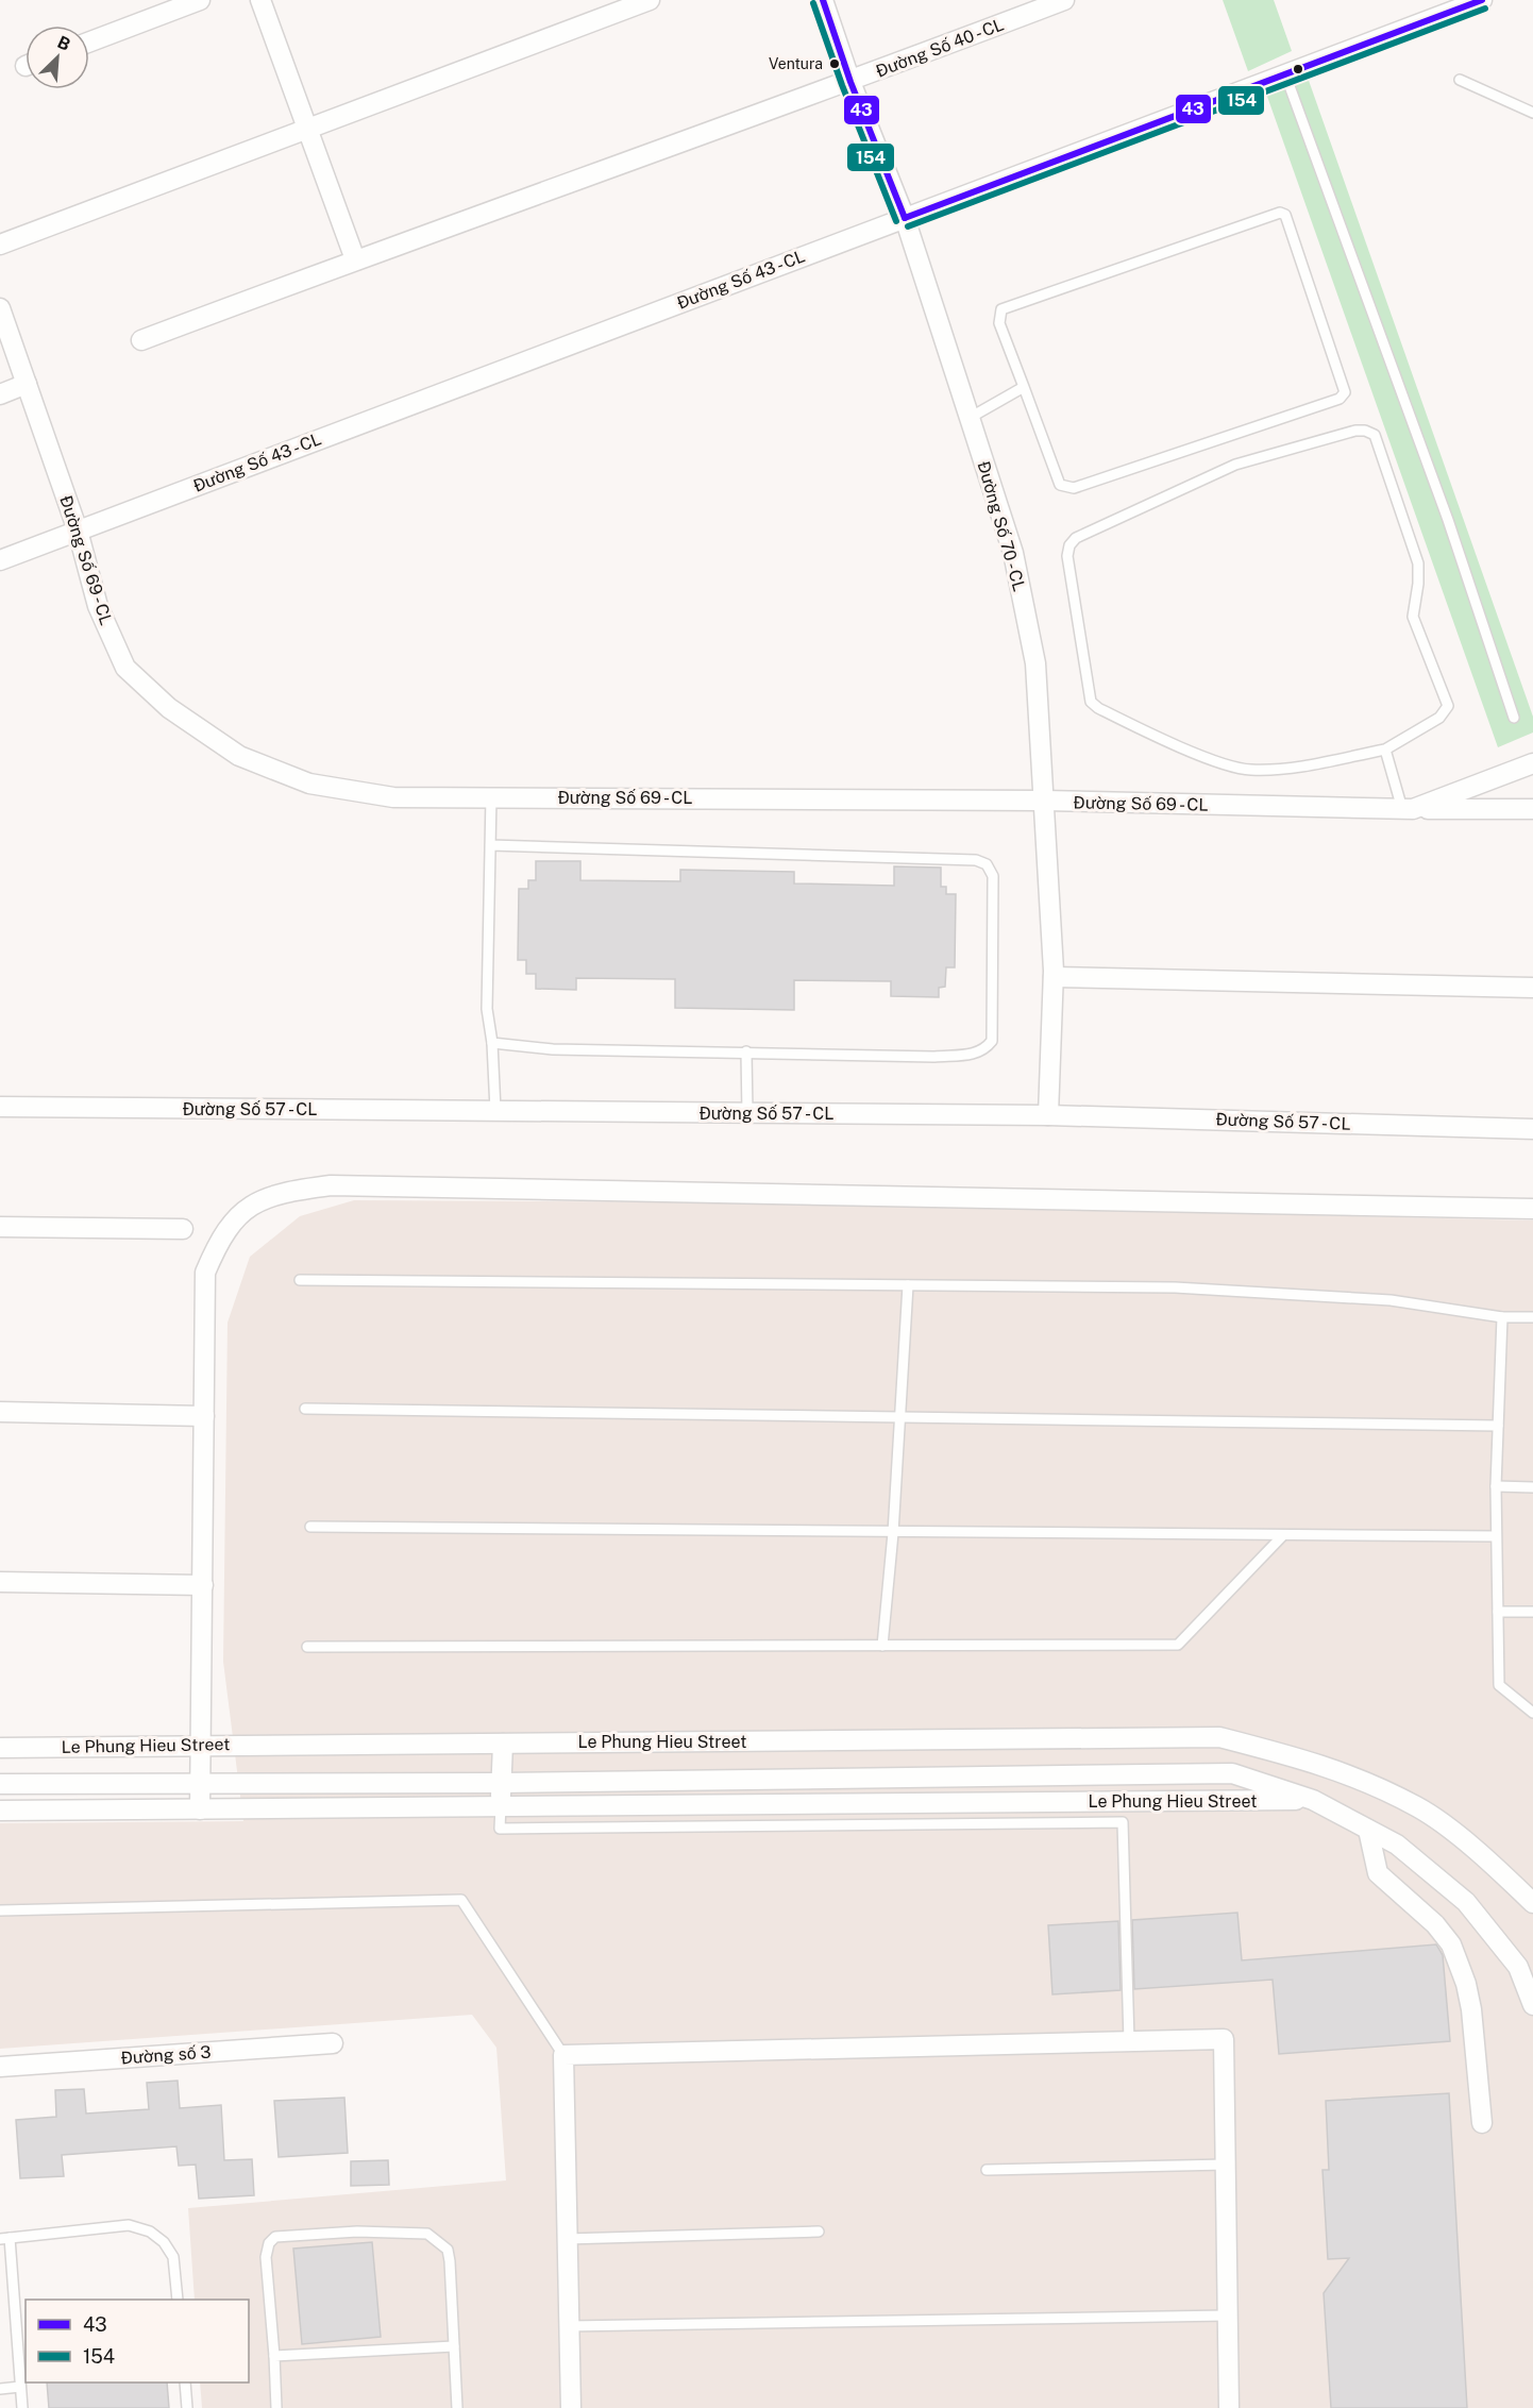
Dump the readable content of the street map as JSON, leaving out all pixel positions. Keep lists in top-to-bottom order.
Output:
{
  "streets": {
    "street": [
      "Đường Số 40 - CL",
      "Đường Số 43 - CL",
      "Đường Số 70 - CL",
      "Đường Số 69 - CL",
      "Đường Số 57 - CL",
      "Le Phung Hieu Street",
      "Đường số 3"
    ]
  },
  "crossings": [
    ["Đường Số 40 - CL", "Đường Số 70 - CL"],
    ["Đường Số 43 - CL", "Đường Số 70 - CL"],
    ["Đường Số 43 - CL", "Đường Số 69 - CL"],
    ["Đường Số 70 - CL", "Đường Số 69 - CL"],
    ["Đường Số 70 - CL", "Đường Số 57 - CL"]
  ],
  "places": ["Ventura"],
  "lines": ["transit line 43", "transit line 154"],
  "legend": ["43", "154"],
  "north": "top right"
}
